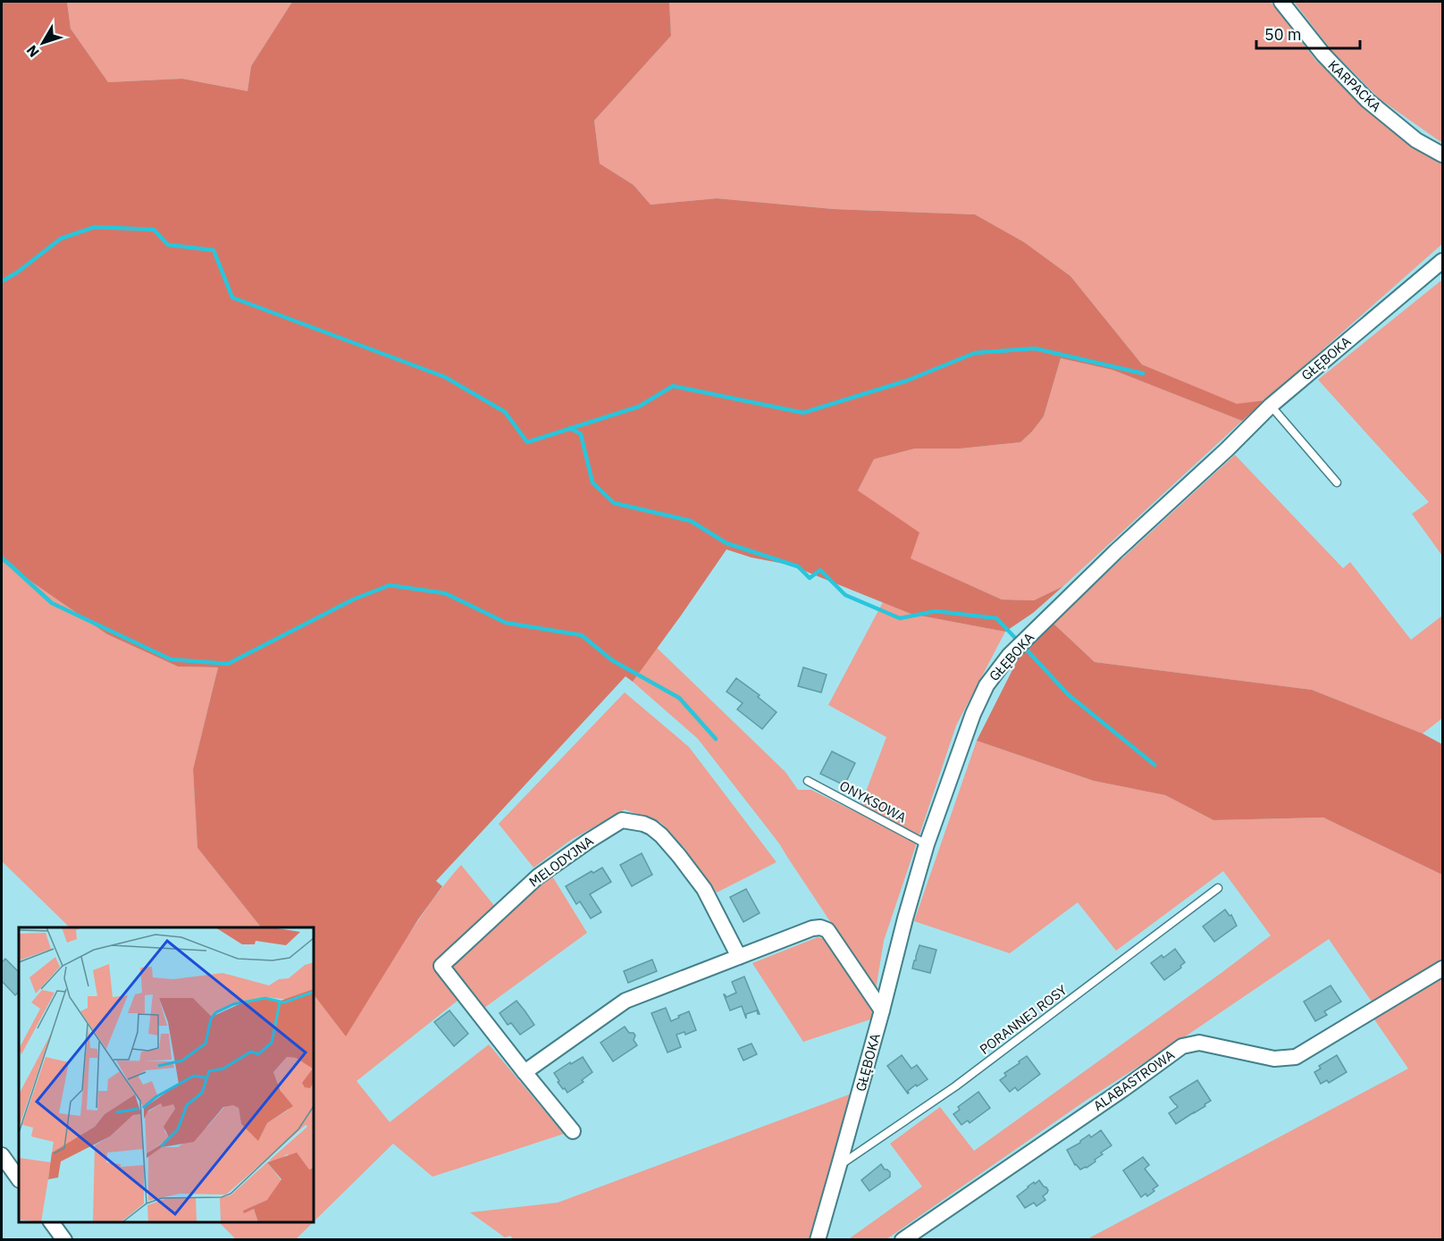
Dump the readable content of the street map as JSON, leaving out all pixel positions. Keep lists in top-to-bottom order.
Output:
{
  "streets": {
    "street": [
      "KARPACKA",
      "GŁĘBOKA",
      "MELODYJNA",
      "ALABASTROWA"
    ],
    "lane": ["ONYKSOWA", "PORANNEJ ROSY"]
  },
  "crossings": [
    ["GŁĘBOKA", "ONYKSOWA"],
    ["GŁĘBOKA", "PORANNEJ ROSY"]
  ],
  "scale_bar": "50 m",
  "north": "bottom left"
}
